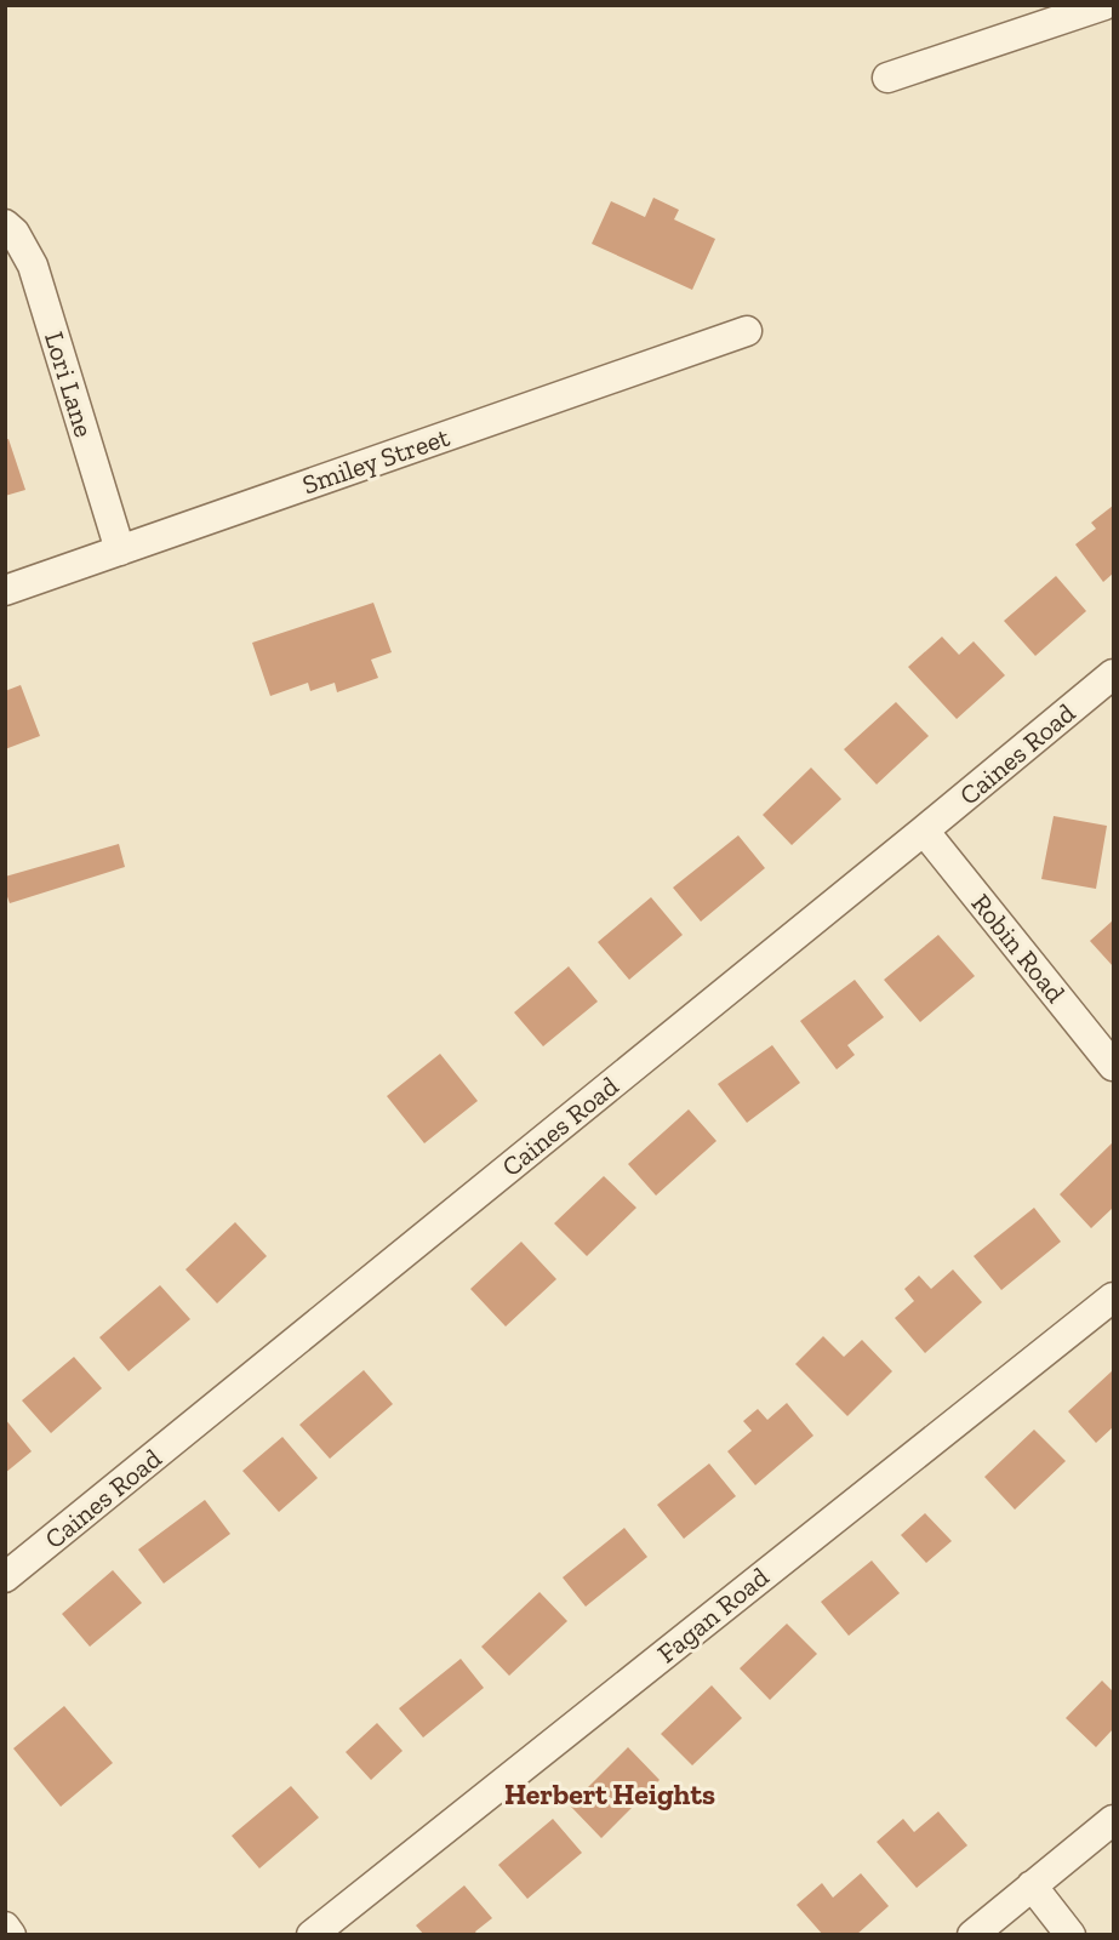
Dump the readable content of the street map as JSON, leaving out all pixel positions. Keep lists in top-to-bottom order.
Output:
{
  "streets": {
    "street": [
      "Lori Lane",
      "Smiley Street",
      "Caines Road",
      "Robin Road",
      "Fagan Road"
    ]
  },
  "crossings": [
    ["Lori Lane", "Smiley Street"],
    ["Caines Road", "Robin Road"]
  ],
  "districts": ["Herbert Heights"]
}
